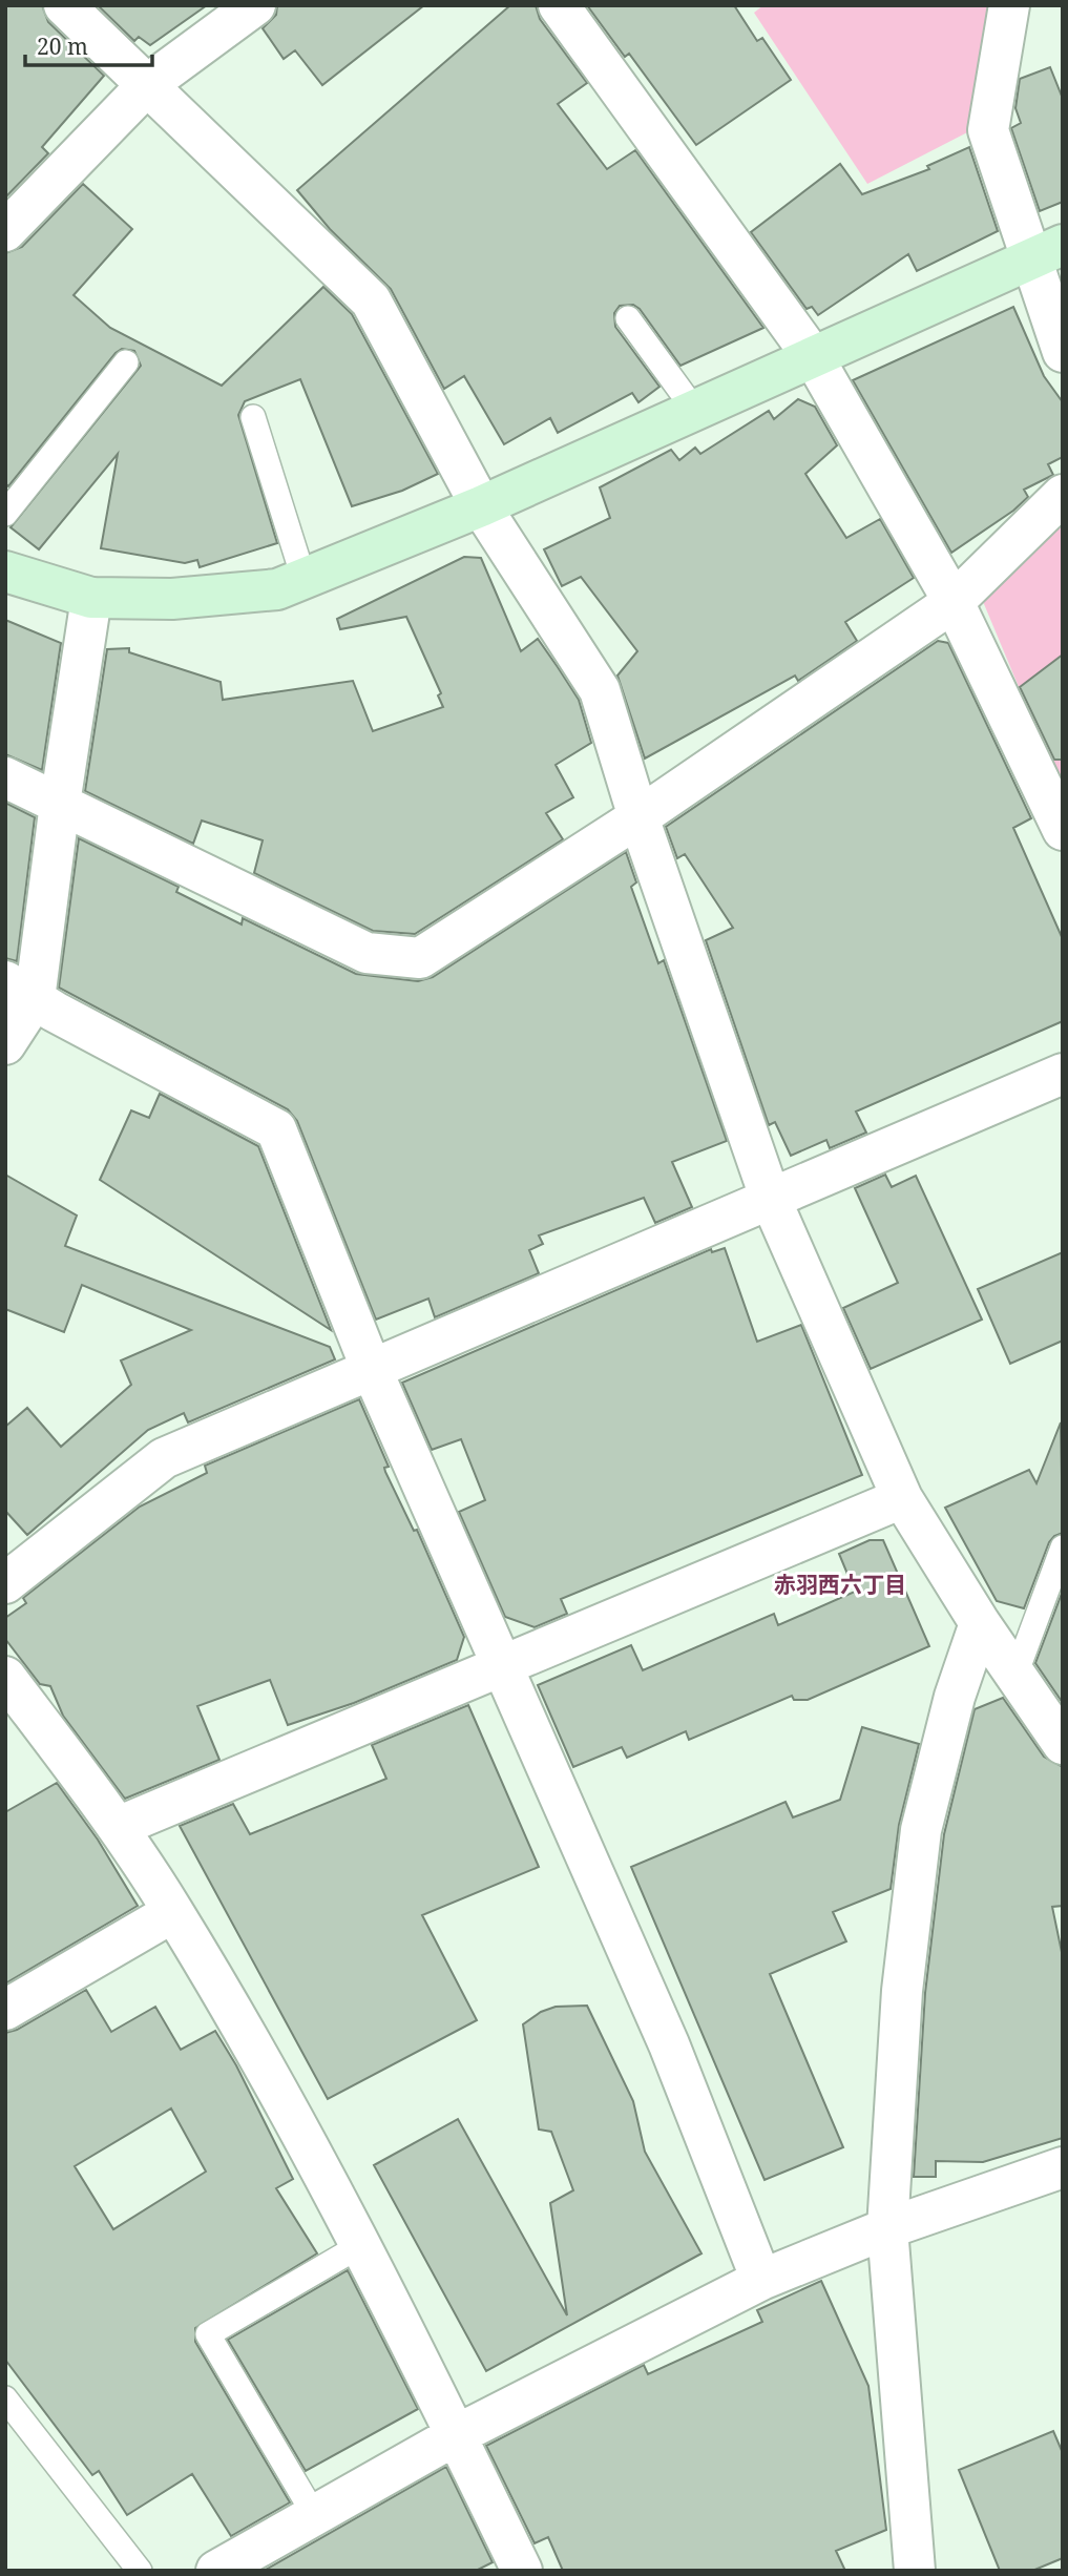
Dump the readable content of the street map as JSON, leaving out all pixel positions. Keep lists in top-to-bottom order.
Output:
{
  "districts": ["赤羽西六丁目"],
  "scale_bar": "20 m"
}
